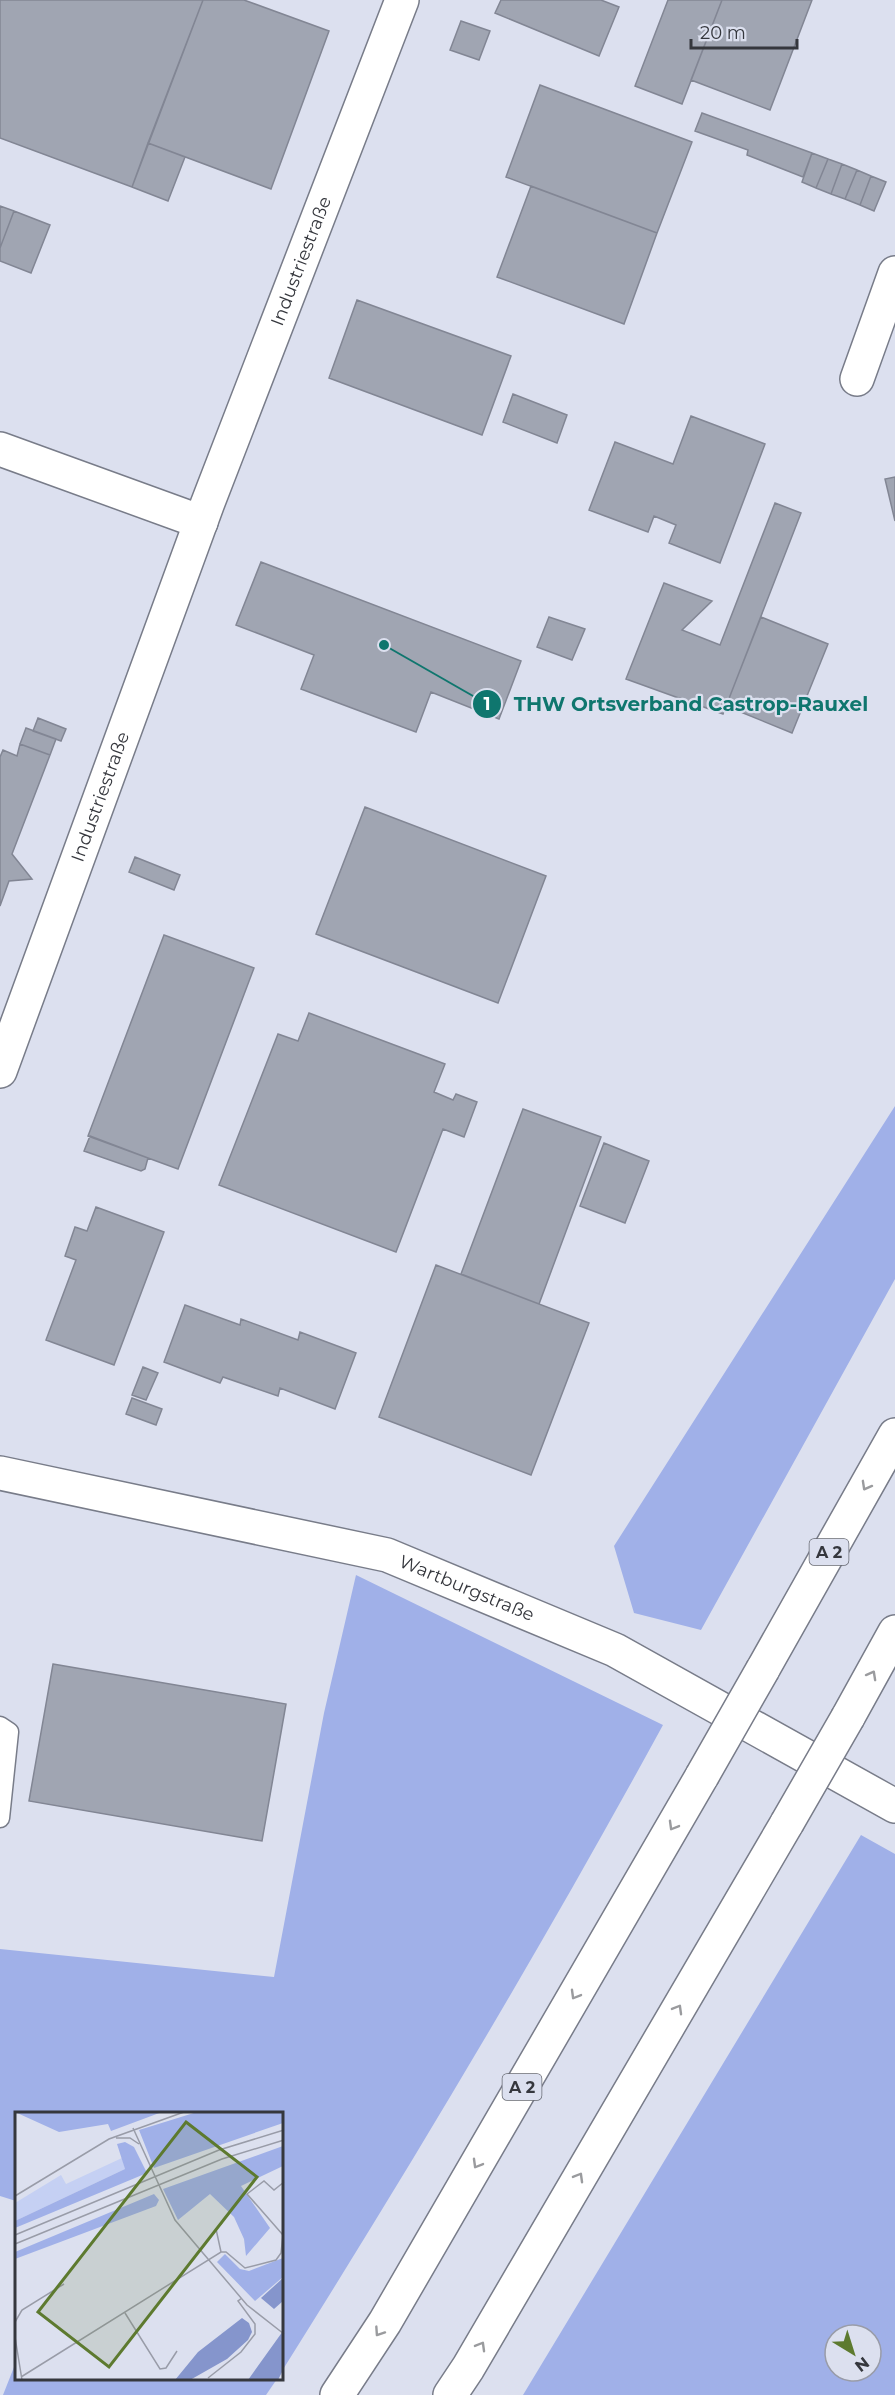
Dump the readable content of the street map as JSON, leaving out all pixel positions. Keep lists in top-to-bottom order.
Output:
{
  "streets": {
    "main road": ["Industriestraße", "A 2", "Wartburgstraße"]
  },
  "places": ["THW Ortsverband Castrop-Rauxel"],
  "scale_bar": "20 m",
  "north": "bottom right"
}
